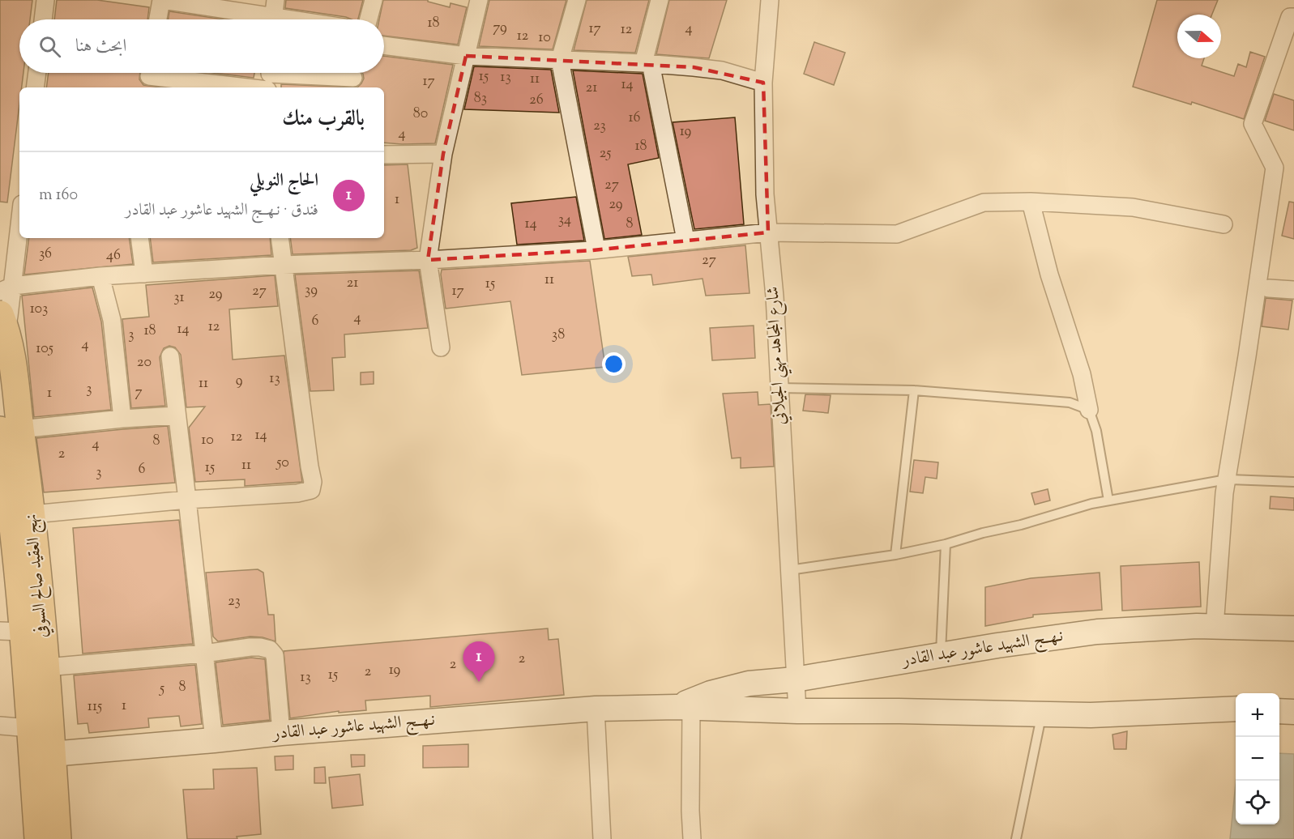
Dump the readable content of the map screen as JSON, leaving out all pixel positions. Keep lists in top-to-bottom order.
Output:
{
  "streets": {
    "main road": ["نهج العقيد صالح السوفي", "نـهــج الشهيد عاشور عبد القادر"],
    "street": ["شارع المجاهد مهني الجيلاني"]
  },
  "crossings": [
    ["شارع المجاهد مهني الجيلاني", "نـهــج الشهيد عاشور عبد القادر"],
    ["نهج العقيد صالح السوفي", "نـهــج الشهيد عاشور عبد القادر"]
  ],
  "house_numbers": [
    "18",
    "79",
    "17",
    "4",
    "12",
    "12",
    "10",
    "15",
    "13",
    "11",
    "17",
    "14",
    "21",
    "83",
    "26",
    "80",
    "16",
    "23",
    "19",
    "4",
    "18",
    "25",
    "27",
    "1",
    "29",
    "34",
    "14",
    "8",
    "36",
    "46",
    "27",
    "11",
    "21",
    "15",
    "39",
    "27",
    "17",
    "29",
    "31",
    "103",
    "4",
    "6",
    "12",
    "14",
    "18",
    "3",
    "38",
    "4",
    "105",
    "20",
    "13",
    "9",
    "11",
    "3",
    "7",
    "1",
    "14",
    "12",
    "10",
    "8",
    "4",
    "2",
    "50",
    "11",
    "15",
    "6",
    "3",
    "23",
    "2",
    "2",
    "19",
    "2",
    "15",
    "13",
    "8",
    "5",
    "1",
    "115"
  ],
  "north": "right",
  "page": {
    "search": "ابحث هنا",
    "heading": "بالقرب منك",
    "list": [
      {
        "mark": "1",
        "name": "الحاج النوبلي",
        "note": "فندق · نـهــج الشهيد عاشور عبد القادر",
        "value": "160 m"
      }
    ],
    "pins": "1",
    "map_buttons": ["+", "−"]
  }
}
